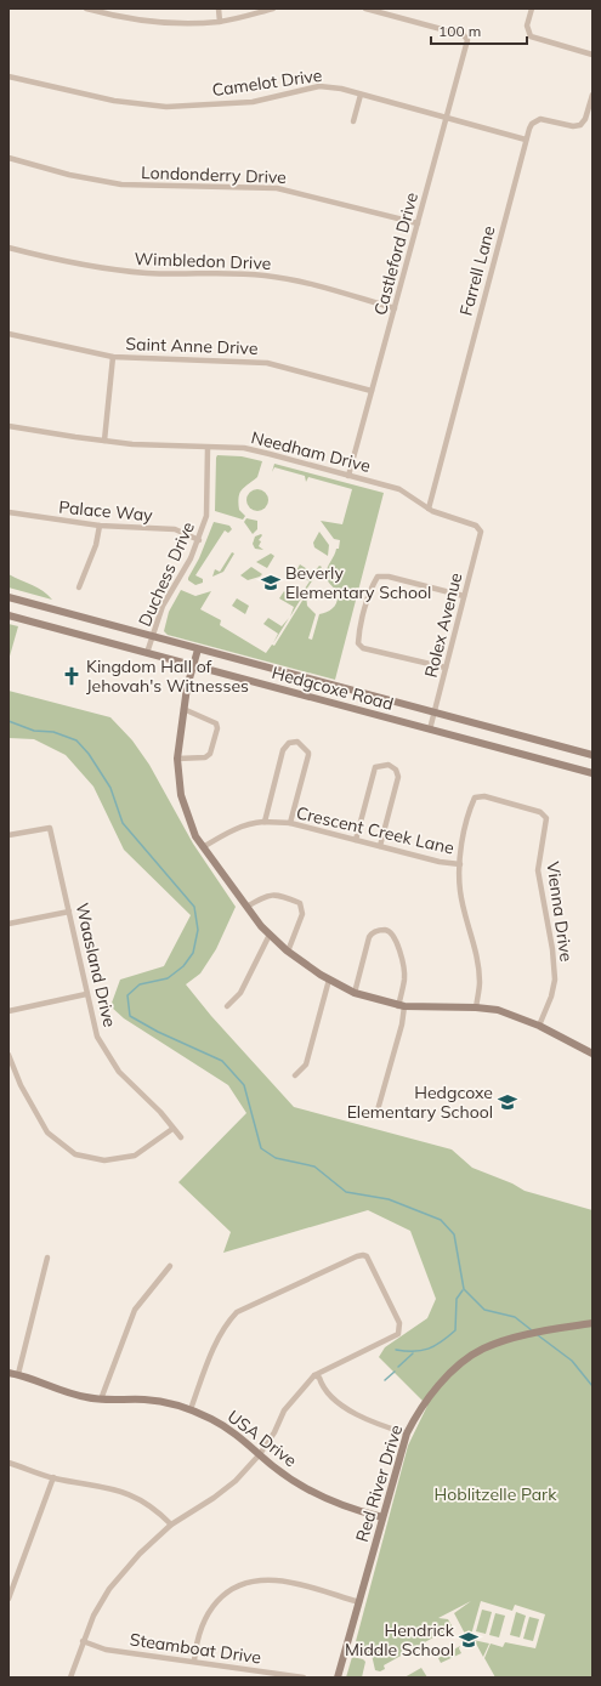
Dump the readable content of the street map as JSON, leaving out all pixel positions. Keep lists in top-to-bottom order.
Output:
{
  "streets": {
    "street": [
      "Camelot Drive",
      "Londonderry Drive",
      "Castleford Drive",
      "Wimbledon Drive",
      "Farrell Lane",
      "Saint Anne Drive",
      "Needham Drive",
      "Palace Way",
      "Duchess Drive",
      "Rolex Avenue",
      "Hedgcoxe Road",
      "Crescent Creek Lane",
      "Vienna Drive",
      "Waasland Drive",
      "USA Drive",
      "Red River Drive",
      "Steamboat Drive"
    ]
  },
  "crossings": [
    ["Camelot Drive", "Castleford Drive"],
    ["Camelot Drive", "Farrell Lane"],
    ["Londonderry Drive", "Castleford Drive"],
    ["Castleford Drive", "Wimbledon Drive"],
    ["Castleford Drive", "Saint Anne Drive"],
    ["Castleford Drive", "Needham Drive"],
    ["Farrell Lane", "Needham Drive"],
    ["Needham Drive", "Duchess Drive"],
    ["Needham Drive", "Rolex Avenue"],
    ["Palace Way", "Duchess Drive"],
    ["Duchess Drive", "Hedgcoxe Road"],
    ["Rolex Avenue", "Hedgcoxe Road"],
    ["Crescent Creek Lane", "Vienna Drive"],
    ["USA Drive", "Red River Drive"]
  ],
  "parks": ["Hoblitzelle Park"],
  "places": {
    "school or university": ["Beverly Elementary School", "Hedgcoxe Elementary School", "Hendrick Middle School"],
    "church": ["Kingdom Hall of Jehovah's Witnesses"]
  },
  "scale_bar": "100 m"
}
